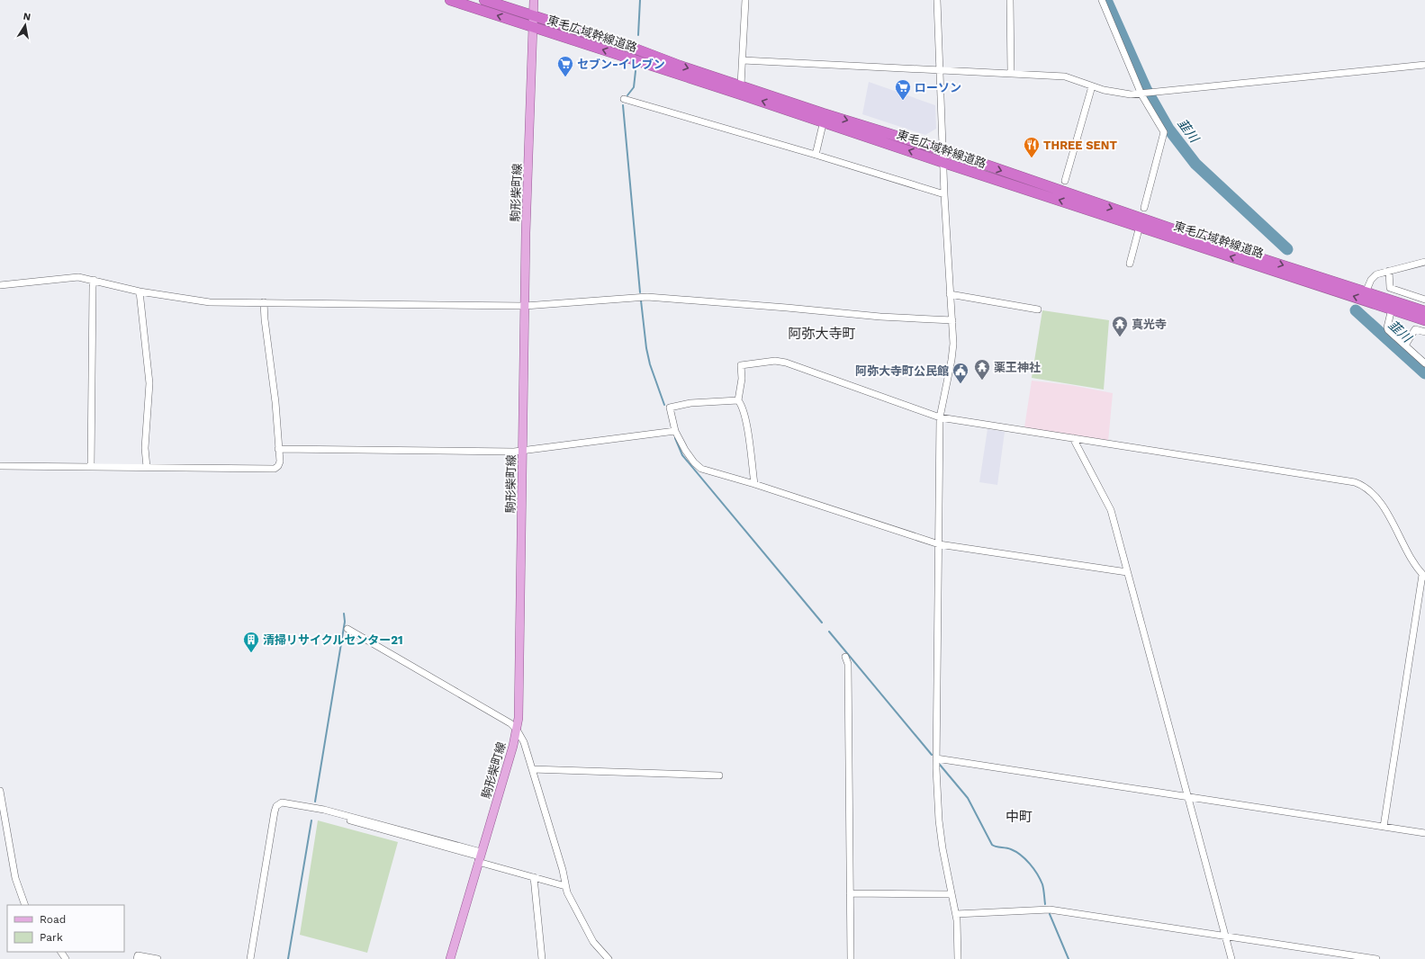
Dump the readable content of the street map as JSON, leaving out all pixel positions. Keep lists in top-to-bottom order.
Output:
{
  "streets": {
    "highway": ["東毛広域幹線道路"],
    "main road": ["駒形柴町線"]
  },
  "crossings": [
    ["東毛広域幹線道路", "駒形柴町線"]
  ],
  "districts": ["阿弥大寺町", "中町"],
  "water": ["韮川"],
  "places": {
    "supermarket": ["セブン-イレブン", "ローソン"],
    "restaurant": ["THREE SENT"],
    "temple": ["真光寺", "薬王神社"],
    "public building": ["阿弥大寺町公民館"],
    "building": ["清掃リサイクルセンター21"]
  },
  "legend": ["Road", "Park"],
  "north": "top"
}
